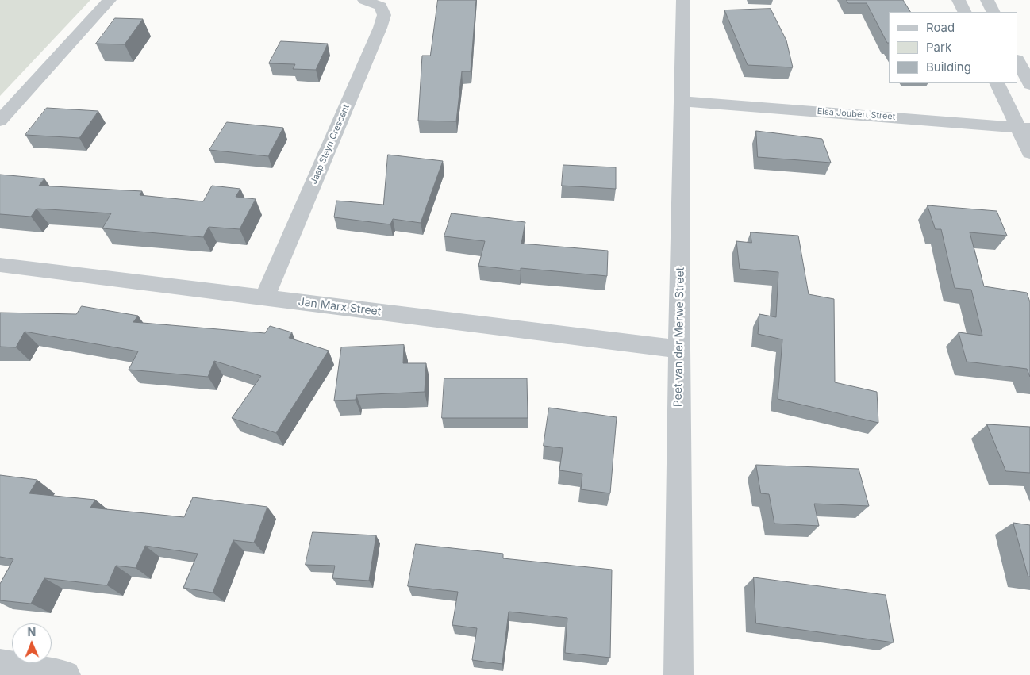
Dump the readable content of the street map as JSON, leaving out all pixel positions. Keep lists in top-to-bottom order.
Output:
{
  "streets": {
    "street": [
      "Elsa Joubert Street",
      "Jaap Steyn Crescent",
      "Jan Marx Street",
      "Peet van der Merwe Street"
    ]
  },
  "crossings": [
    ["Elsa Joubert Street", "Peet van der Merwe Street"],
    ["Jaap Steyn Crescent", "Jan Marx Street"],
    ["Jan Marx Street", "Peet van der Merwe Street"]
  ],
  "legend": ["Road", "Park", "Building"],
  "north": "top"
}
